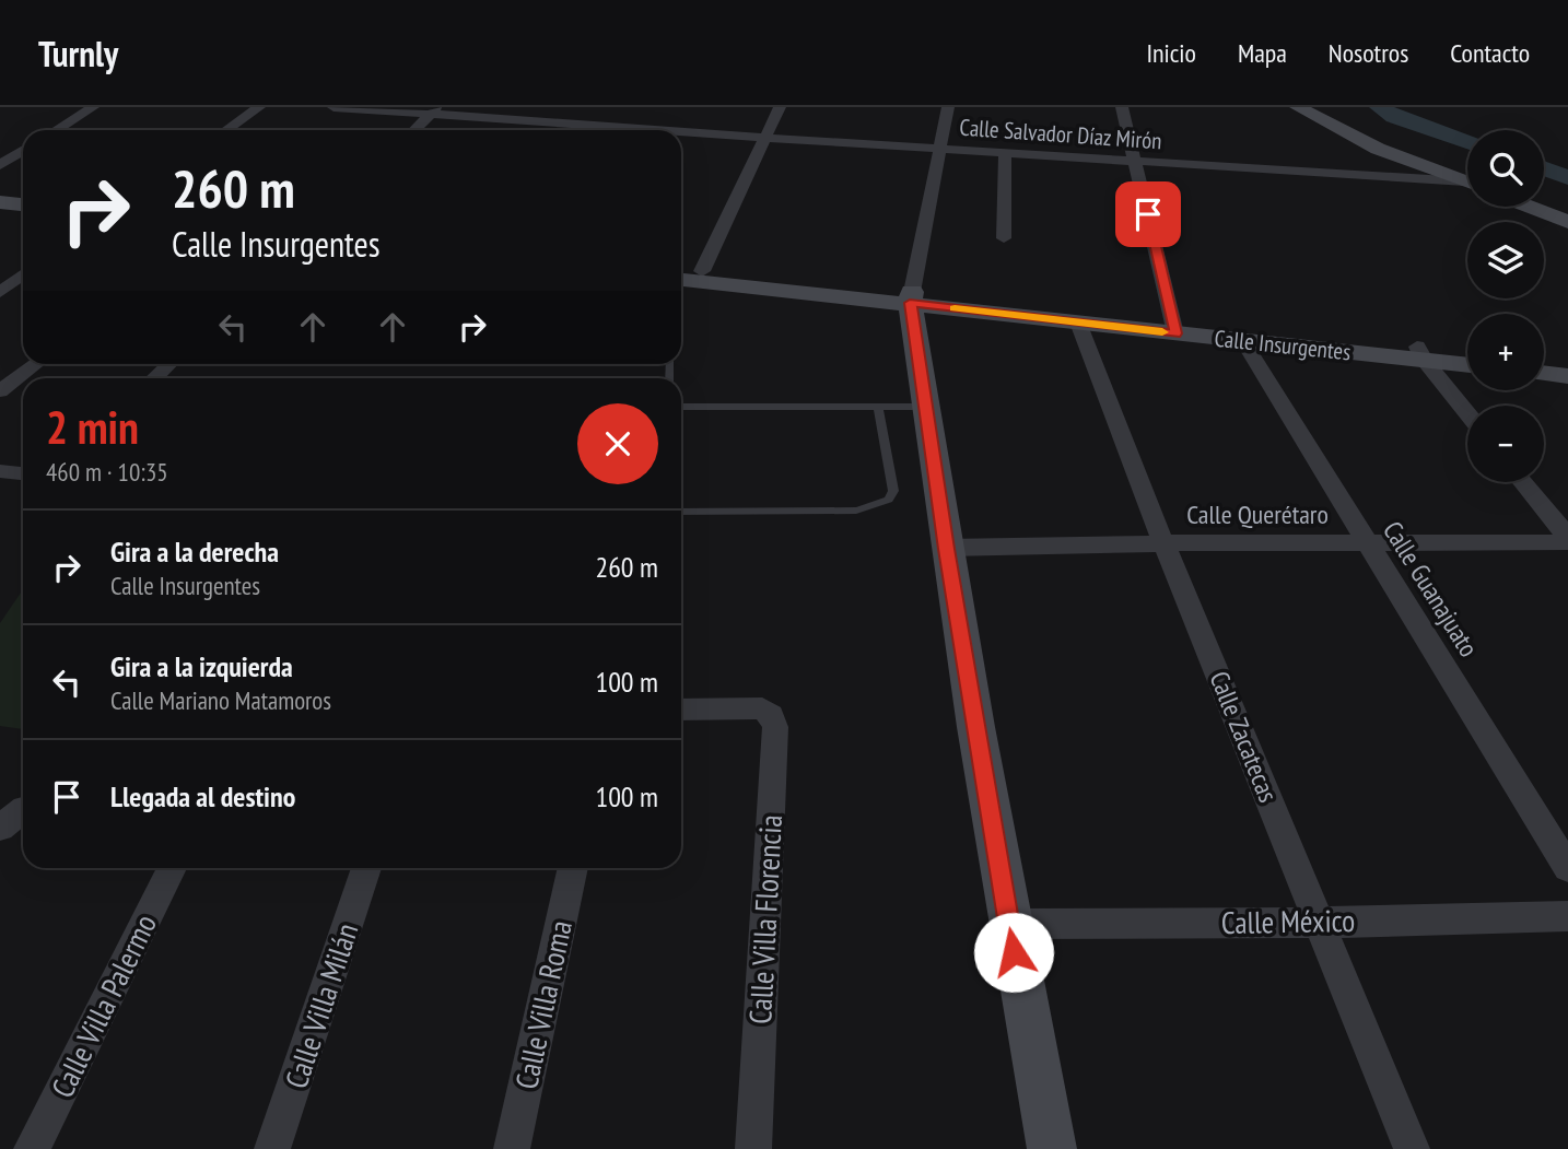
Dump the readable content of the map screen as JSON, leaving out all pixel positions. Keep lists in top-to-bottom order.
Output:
{
  "streets": {
    "main road": ["Calle Insurgentes"],
    "street": [
      "Calle Salvador Díaz Mirón",
      "Calle Querétaro",
      "Calle Guanajuato",
      "Calle Zacatecas",
      "Calle Villa Florencia",
      "Calle México",
      "Calle Villa Roma",
      "Calle Villa Palermo",
      "Calle Villa Milán"
    ]
  },
  "crossings": [
    ["Calle Insurgentes", "Calle Guanajuato"],
    ["Calle Insurgentes", "Calle Zacatecas"],
    ["Calle Querétaro", "Calle Guanajuato"],
    ["Calle Querétaro", "Calle Zacatecas"],
    ["Calle Zacatecas", "Calle México"]
  ],
  "page": {
    "header": "Turnly",
    "nav": [
      "Inicio",
      "Mapa",
      "Nosotros",
      "Contacto"
    ],
    "map_buttons": ["+", "−"],
    "turn": ["260 m", "Calle Insurgentes"],
    "heading": ["2 min", "460 m · 10:35"],
    "list": [
      {
        "name": "Gira a la derecha",
        "note": "Calle Insurgentes",
        "value": "260 m"
      },
      {
        "name": "Gira a la izquierda",
        "note": "Calle Mariano Matamoros",
        "value": "100 m"
      },
      {
        "name": "Llegada al destino",
        "value": "100 m"
      }
    ]
  }
}
